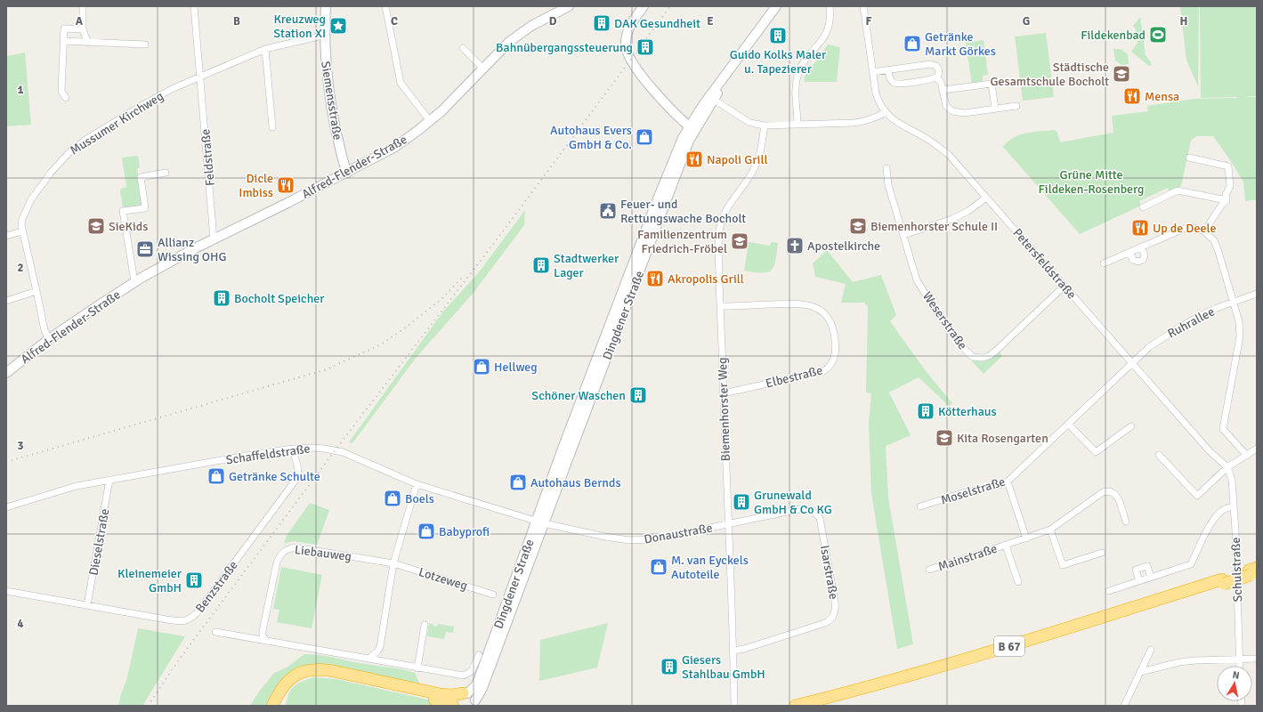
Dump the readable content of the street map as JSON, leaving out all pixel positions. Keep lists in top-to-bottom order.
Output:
{
  "streets": {
    "highway": ["B 67"],
    "main road": ["Siemensstraße", "Alfred-Flender-Straße", "Dingdener Straße"],
    "street": [
      "Mussumer Kirchweg",
      "Feldstraße",
      "Petersfeldstraße",
      "Weserstraße",
      "Ruhrallee",
      "Elbestraße",
      "Biemenhorster Weg",
      "Schaffeldstraße",
      "Moselstraße",
      "Donaustraße",
      "Dieselstraße",
      "Liebauweg",
      "Mainstraße",
      "Schulstraße",
      "Isarstraße",
      "Lotzeweg",
      "Benzstraße"
    ]
  },
  "crossings": [
    ["Siemensstraße", "Alfred-Flender-Straße"],
    ["Mussumer Kirchweg", "Feldstraße"],
    ["Feldstraße", "Alfred-Flender-Straße"],
    ["Petersfeldstraße", "Weserstraße"],
    ["Petersfeldstraße", "Ruhrallee"],
    ["Petersfeldstraße", "Moselstraße"],
    ["Petersfeldstraße", "Schulstraße"],
    ["Dingdener Straße", "Schaffeldstraße"],
    ["Dingdener Straße", "Donaustraße"],
    ["Ruhrallee", "Moselstraße"],
    ["Elbestraße", "Biemenhorster Weg"],
    ["Biemenhorster Weg", "Donaustraße"],
    ["Biemenhorster Weg", "Isarstraße"],
    ["Schaffeldstraße", "Donaustraße"],
    ["Schaffeldstraße", "Dieselstraße"],
    ["Schaffeldstraße", "Benzstraße"],
    ["Donaustraße", "Isarstraße"],
    ["Dieselstraße", "Benzstraße"],
    ["Liebauweg", "Lotzeweg"]
  ],
  "parks": ["Grüne Mitte Fildeken-Rosenberg"],
  "places": {
    "building": [
      "DAK Gesundheit",
      "Guido Kolks Maler u. Tapezierer",
      "Bahnübergangssteuerung",
      "Stadtwerker Lager",
      "Bocholt Speicher",
      "Schöner Waschen",
      "Kötterhaus",
      "Grunewald GmbH & Co KG",
      "Kleinemeier GmbH",
      "Giesers Stahlbau GmbH"
    ],
    "place": ["Kreuzweg Station XI"],
    "sports": ["Fildekenbad"],
    "shop": [
      "Getränke Markt Görkes",
      "Autohaus Evers GmbH & Co.",
      "Hellweg",
      "Getränke Schulte",
      "Autohaus Bernds",
      "Boels",
      "Babyprofi",
      "M. van Eyckels Autoteile"
    ],
    "school or university": [
      "Städtische Gesamtschule Bocholt",
      "SieKids",
      "Biemenhorster Schule II",
      "Familienzentrum Friedrich-Fröbel",
      "Kita Rosengarten"
    ],
    "restaurant": [
      "Mensa",
      "Napoli Grill",
      "Dicle Imbiss",
      "Up de Deele",
      "Akropolis Grill"
    ],
    "public building": ["Feuer- und Rettungswache Bocholt"],
    "church": ["Apostelkirche"],
    "office": ["Allianz Wissing OHG"]
  },
  "north": "top",
  "grid": {
    "columns": [
      "A",
      "B",
      "C",
      "D",
      "E",
      "F",
      "G",
      "H"
    ],
    "rows": [
      "1",
      "2",
      "3",
      "4"
    ]
  }
}
